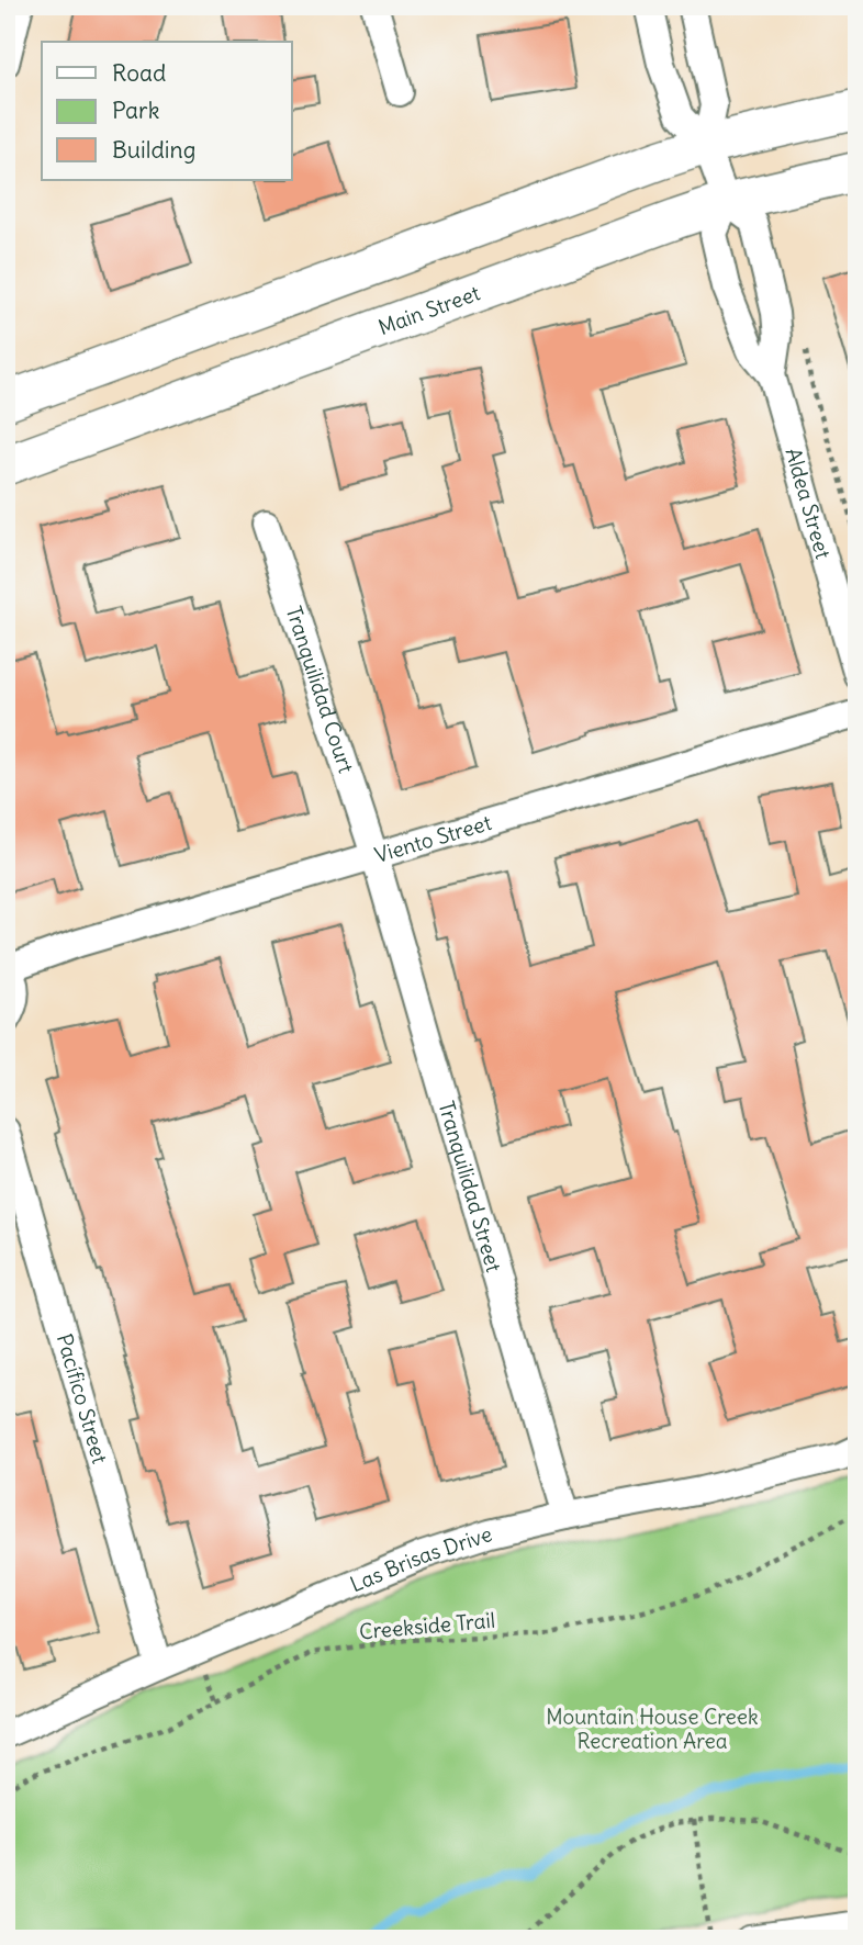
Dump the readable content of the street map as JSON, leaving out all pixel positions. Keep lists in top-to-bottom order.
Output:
{
  "streets": {
    "street": [
      "Main Street",
      "Aldea Street",
      "Tranquilidad Court",
      "Viento Street",
      "Tranquilidad Street",
      "Pacífico Street",
      "Las Brisas Drive"
    ],
    "path": ["Creekside Trail"]
  },
  "crossings": [
    ["Main Street", "Aldea Street"],
    ["Tranquilidad Court", "Viento Street"],
    ["Tranquilidad Court", "Tranquilidad Street"],
    ["Viento Street", "Tranquilidad Street"],
    ["Tranquilidad Street", "Las Brisas Drive"],
    ["Pacífico Street", "Las Brisas Drive"]
  ],
  "parks": ["Mountain House Creek Recreation Area"],
  "legend": ["Road", "Park", "Building"]
}
